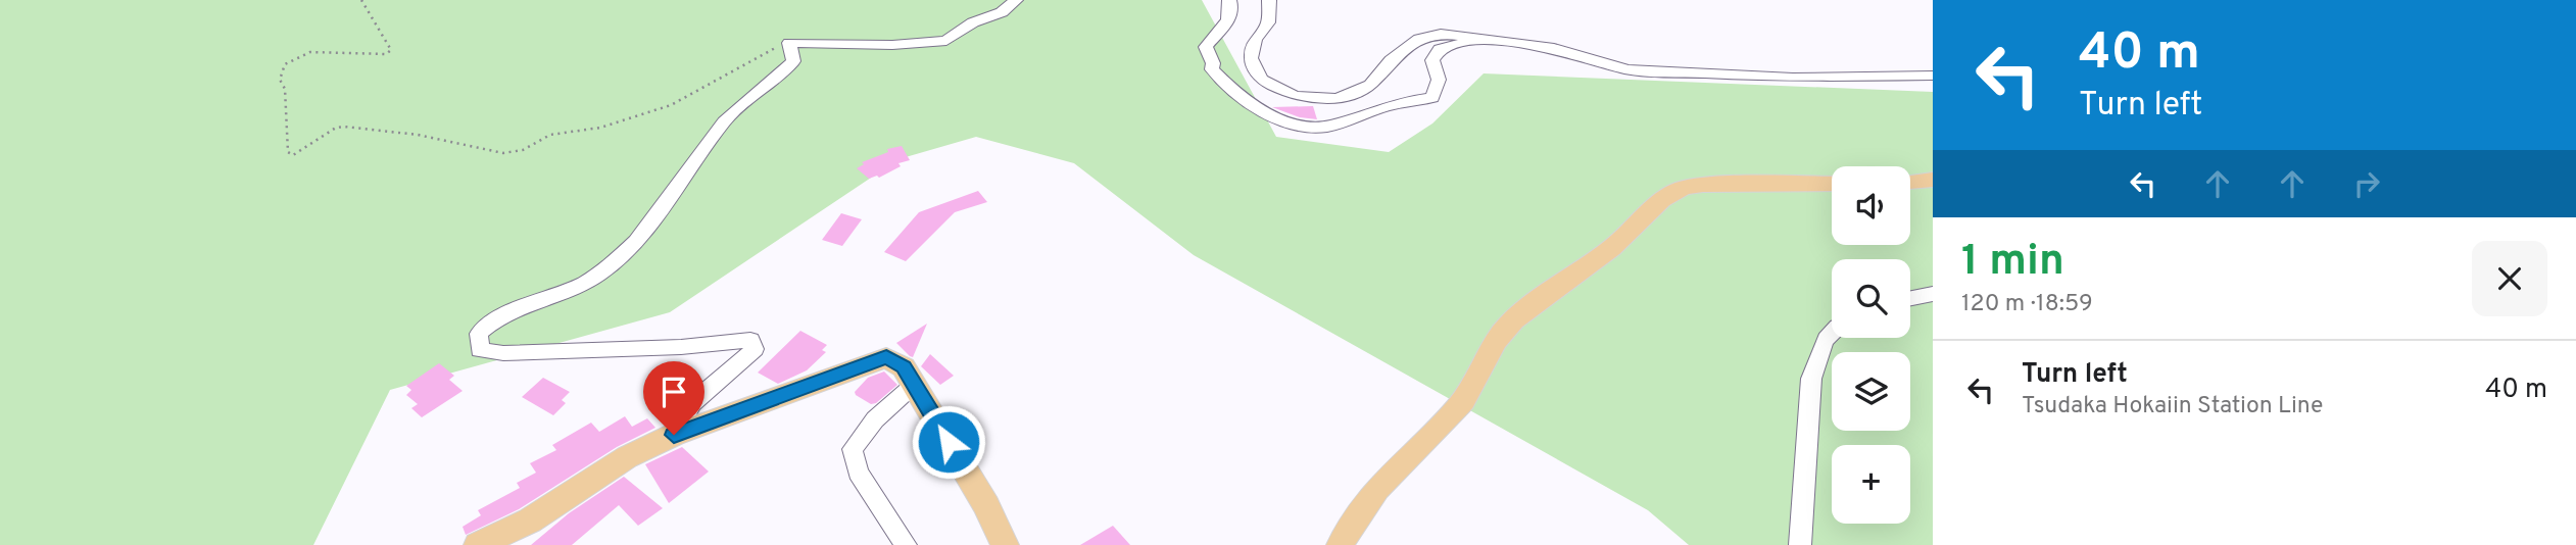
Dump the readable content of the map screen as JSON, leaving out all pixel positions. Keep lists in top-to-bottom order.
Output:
{
  "page": {
    "turn": ["40 m", "Turn left"],
    "map_buttons": "+",
    "heading": ["1 min", "120 m · 18:59"],
    "list": [
      {
        "name": "Turn left",
        "note": "Tsudaka Hokaiin Station Line",
        "value": "40 m"
      }
    ]
  }
}
